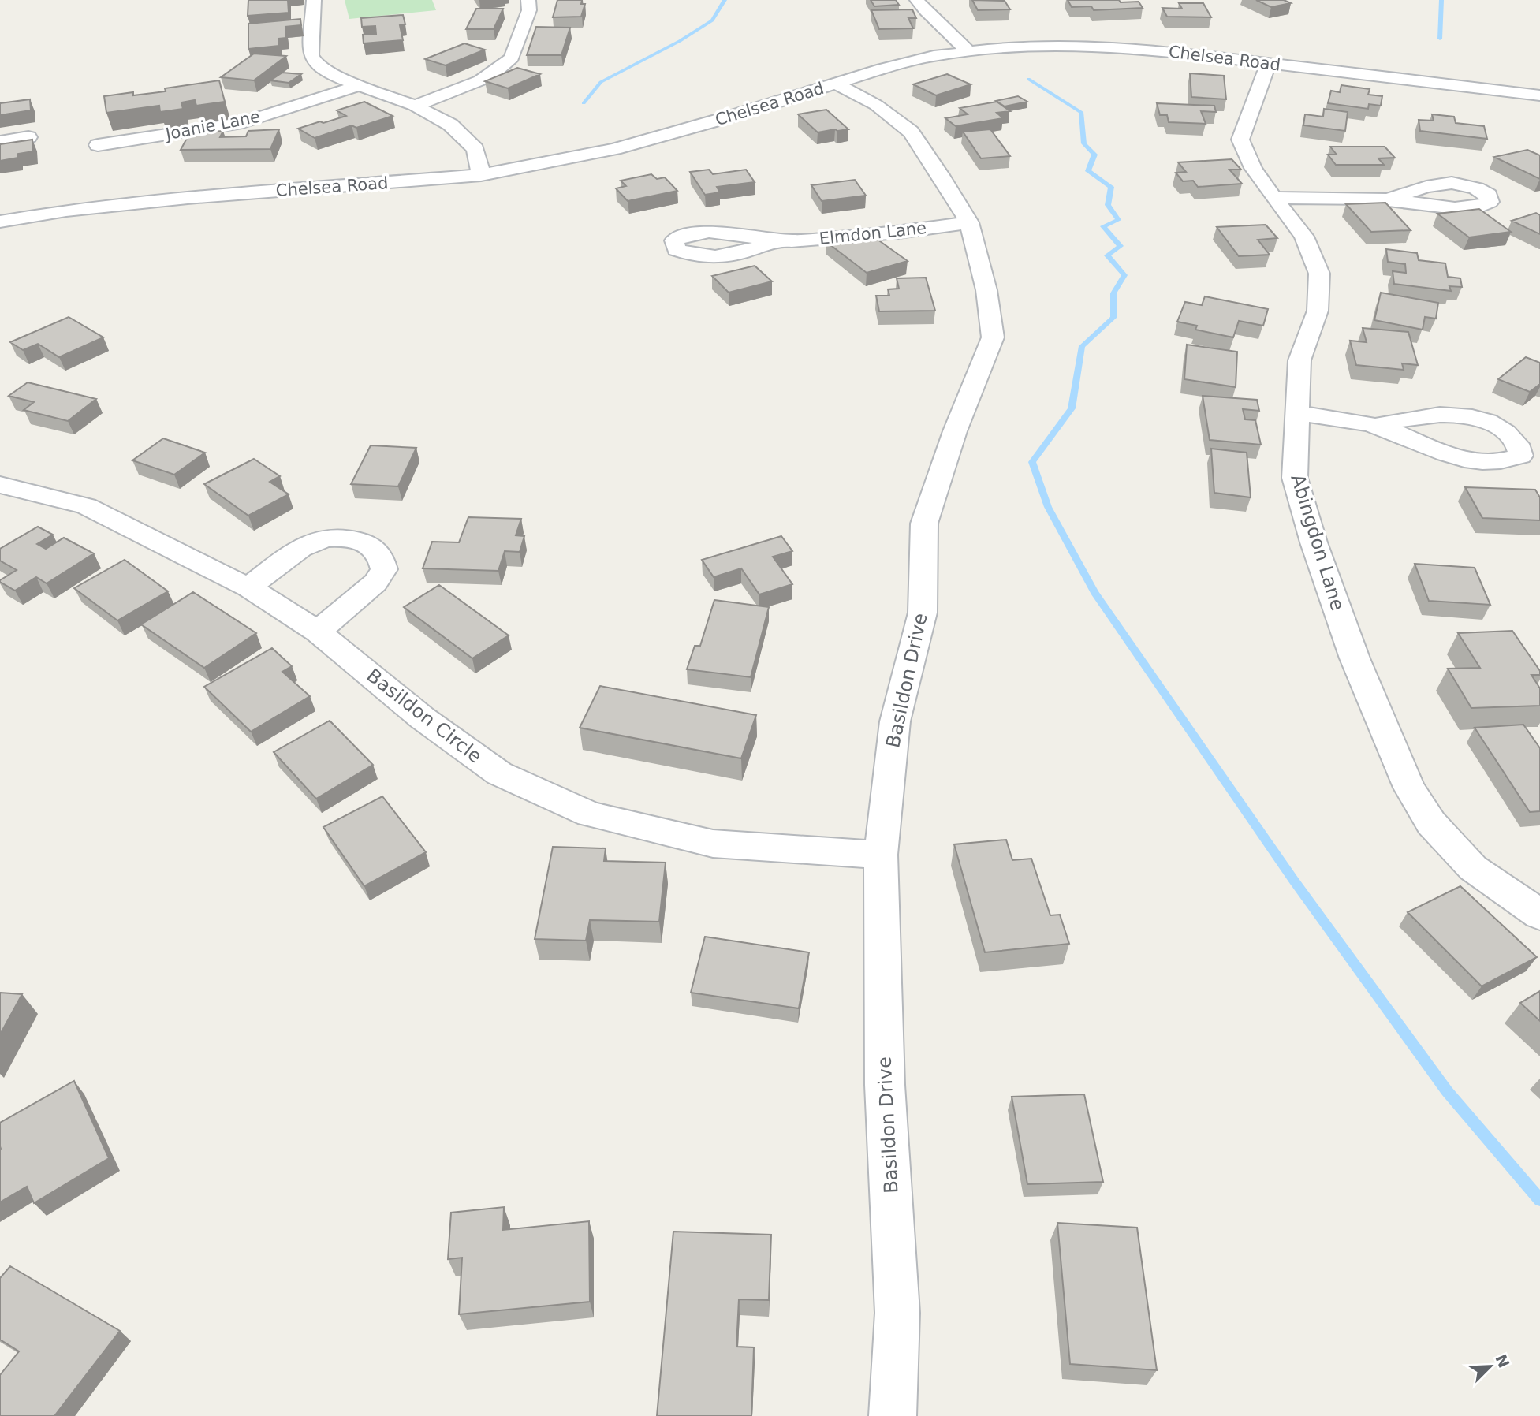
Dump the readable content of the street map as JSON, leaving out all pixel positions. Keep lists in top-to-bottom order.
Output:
{
  "streets": {
    "street": [
      "Chelsea Road",
      "Joanie Lane",
      "Elmdon Lane",
      "Abingdon Lane",
      "Basildon Drive",
      "Basildon Circle"
    ]
  },
  "crossings": [
    ["Chelsea Road", "Abingdon Lane"],
    ["Chelsea Road", "Basildon Drive"],
    ["Elmdon Lane", "Basildon Drive"],
    ["Basildon Drive", "Basildon Circle"]
  ],
  "north": "top right"
}
